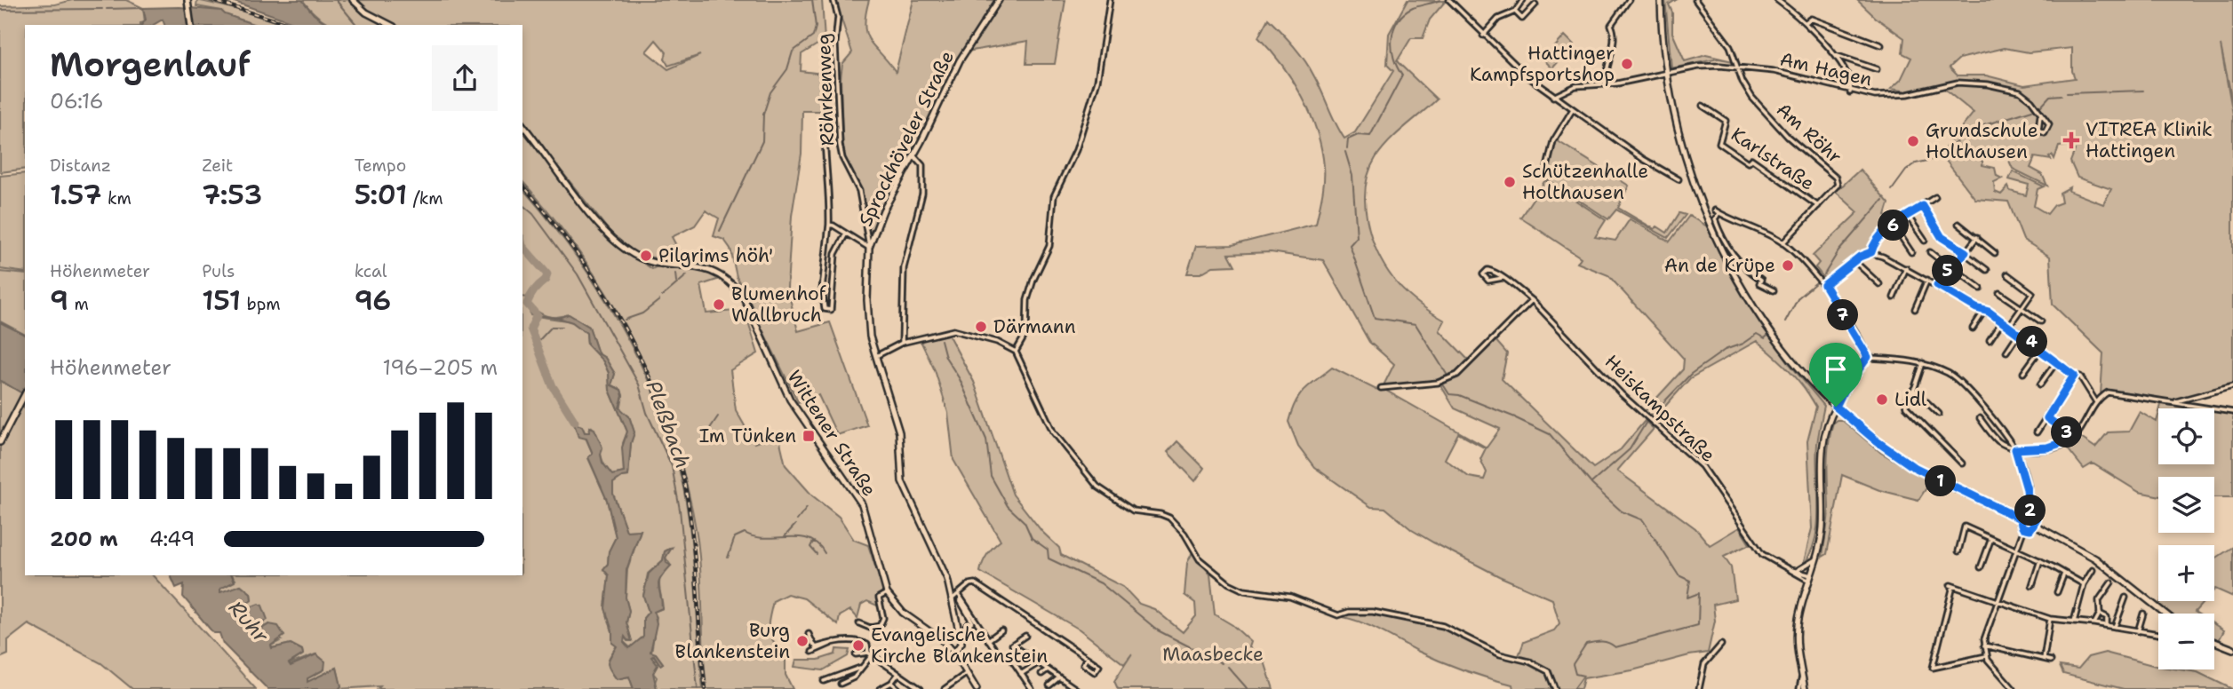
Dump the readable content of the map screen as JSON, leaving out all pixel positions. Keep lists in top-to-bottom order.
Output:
{
  "streets": {
    "street": [
      "Am Hagen",
      "Röhrkenweg",
      "Am Röhr",
      "Sprockhöveler Straße",
      "Karlstraße",
      "Heiskampstraße",
      "Wittener Straße"
    ]
  },
  "crossings": [
    ["Am Hagen", "Am Röhr"],
    ["Röhrkenweg", "Sprockhöveler Straße"],
    ["Am Röhr", "Karlstraße"],
    ["Sprockhöveler Straße", "Wittener Straße"]
  ],
  "water": ["Pleßbach", "Ruhr"],
  "parks": ["Maasbecke"],
  "places": {
    "other": [
      "Hattinger Kampfsportshop",
      "Grundschule Holthausen",
      "Schützenhalle Holthausen",
      "Pilgrims höh'",
      "An de Krüpe",
      "Blumenhof Wallbruch",
      "Därmann",
      "Lidl",
      "Burg Blankenstein",
      "Evangelische Kirche Blankenstein"
    ],
    "health": ["VITREA Klinik Hattingen"],
    "transit": ["Im Tünken"]
  },
  "page": {
    "heading": ["Morgenlauf", "06:16"],
    "stats": [
      ["Distanz", "1.57 km"],
      ["Zeit", "7:53"],
      ["Tempo", "5:01 /km"],
      ["Höhenmeter", "9 m"],
      ["Puls", "151 bpm"],
      ["kcal", "96"]
    ],
    "pins": [
      "6",
      "5",
      "7",
      "4",
      "3",
      "1",
      "2"
    ],
    "chart": ["Höhenmeter", "196–205 m"],
    "map_buttons": ["+", "−"],
    "list": [
      {
        "name": "200 m",
        "note": "4:49"
      }
    ]
  }
}
